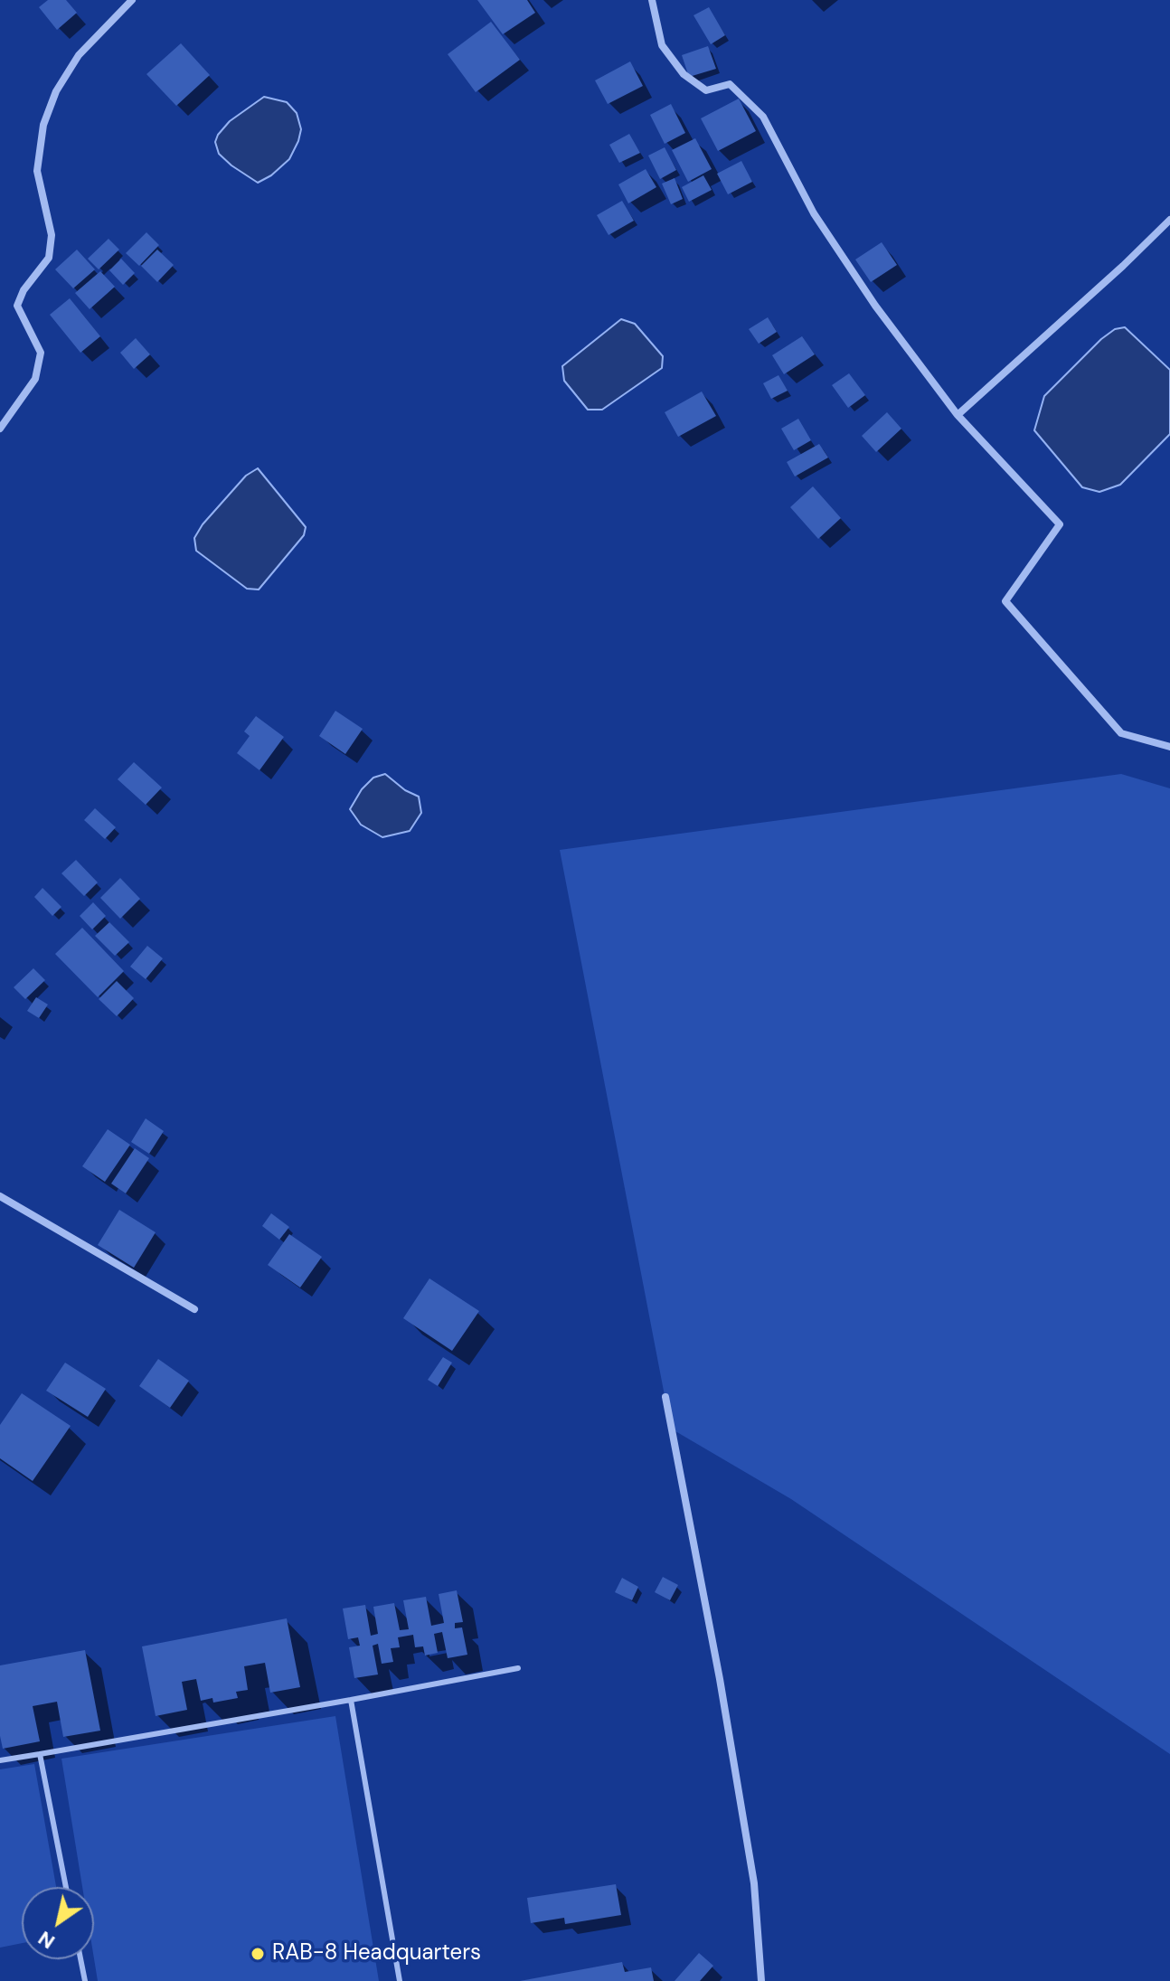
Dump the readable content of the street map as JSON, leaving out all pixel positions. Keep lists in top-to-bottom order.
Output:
{
  "places": ["RAB-8 Headquarters"],
  "north": "bottom left"
}
